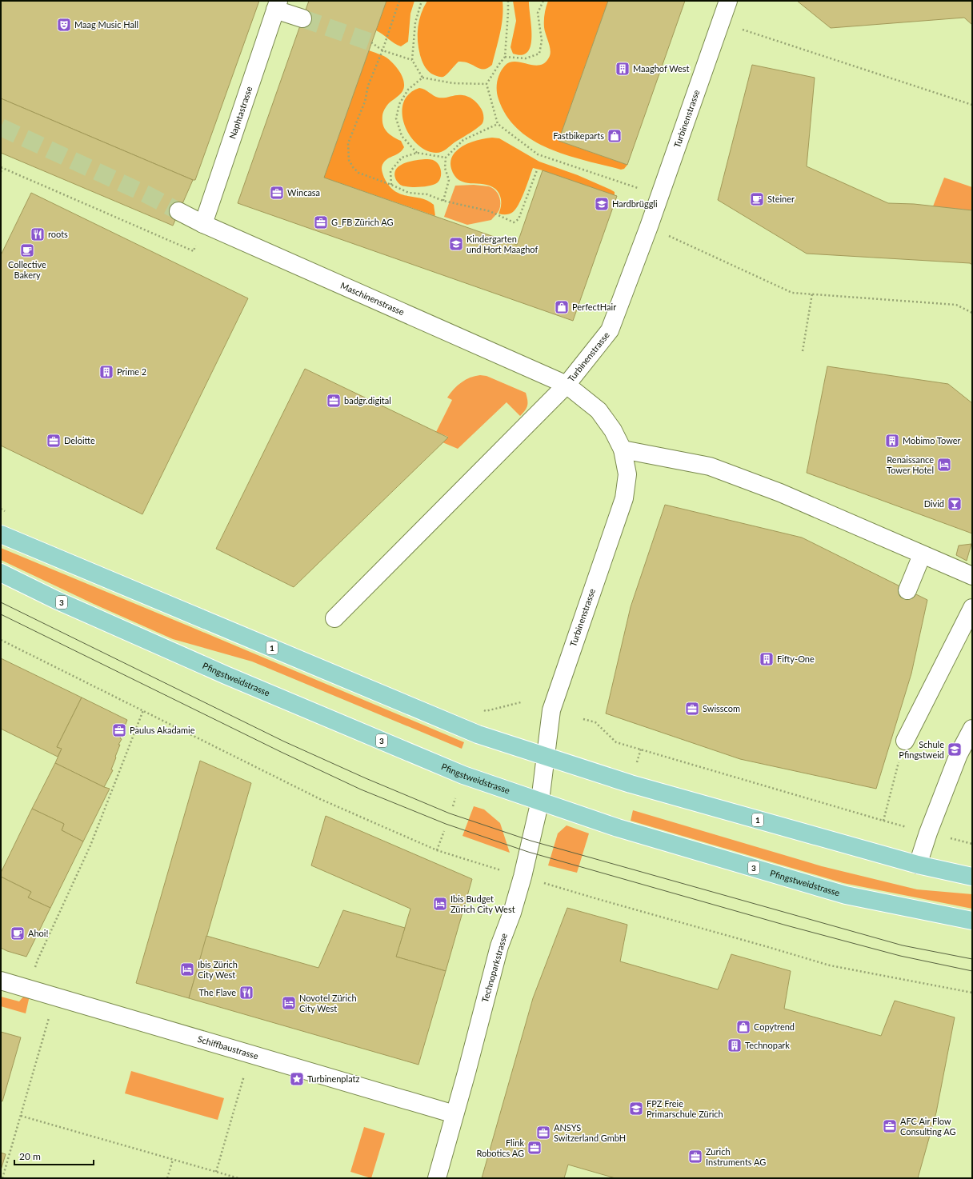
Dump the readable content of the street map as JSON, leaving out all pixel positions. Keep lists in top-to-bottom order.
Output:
{
  "streets": {
    "main road": ["3", "1", "Pfingstweidstrasse"],
    "street": [
      "Naphtastrasse",
      "Turbinenstrasse",
      "Maschinenstrasse",
      "Technoparkstrasse",
      "Schiffbaustrasse"
    ]
  },
  "crossings": [
    ["Naphtastrasse", "Maschinenstrasse"],
    ["Turbinenstrasse", "Maschinenstrasse"],
    ["Turbinenstrasse", "1"],
    ["Turbinenstrasse", "Technoparkstrasse"],
    ["1", "Technoparkstrasse"],
    ["Pfingstweidstrasse", "Technoparkstrasse"],
    ["Technoparkstrasse", "Schiffbaustrasse"]
  ],
  "places": {
    "theatre": ["Maag Music Hall"],
    "building": [
      "Maaghof West",
      "Prime 2",
      "Mobimo Tower",
      "Fifty-One",
      "Technopark"
    ],
    "shop": ["Fastbikeparts", "PerfectHair", "Copytrend"],
    "office": [
      "Wincasa",
      "G_FB Zürich AG",
      "badgr.digital",
      "Deloitte",
      "Swisscom",
      "Paulus Akadamie",
      "AFC Air Flow Consulting AG",
      "ANSYS Switzerland GmbH",
      "Flink Robotics AG",
      "Zurich Instruments AG"
    ],
    "cafe": ["Steiner", "Collective Bakery", "Ahoi!"],
    "school or university": [
      "Hardbrüggli",
      "Kindergarten und Hort Maaghof",
      "Schule Pfingstweid",
      "FPZ Freie Primarschule Zürich"
    ],
    "restaurant": ["roots", "The Flave"],
    "hotel": [
      "Renaissance Tower Hotel",
      "Ibis Budget Zürich City West",
      "Ibis Zürich City West",
      "Novotel Zürich City West"
    ],
    "bar": ["Divid"],
    "place": ["Turbinenplatz"]
  },
  "scale_bar": "20 m"
}
